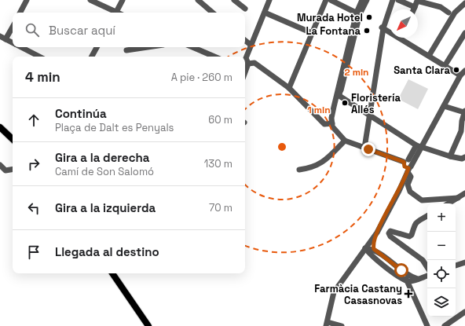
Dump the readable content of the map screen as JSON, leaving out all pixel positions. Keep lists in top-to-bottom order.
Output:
{
  "places": {
    "other": [
      "Murada Hotel",
      "La Fontana",
      "Santa Clara",
      "Floristería Allés"
    ],
    "health": ["Farmàcia Castany Casasnovas"]
  },
  "north": "bottom left",
  "page": {
    "search": "Buscar aquí",
    "heading": ["4 min", "A pie · 260 m"],
    "list": [
      ["Continúa", "Plaça de Dalt es Penyals", "60 m"],
      ["Gira a la derecha", "Camí de Son Salomó", "130 m"],
      ["Gira a la izquierda", "70 m"],
      "Llegada al destino"
    ],
    "map_buttons": ["+", "−"]
  },
  "rings": ["2 min", "1 min"]
}
